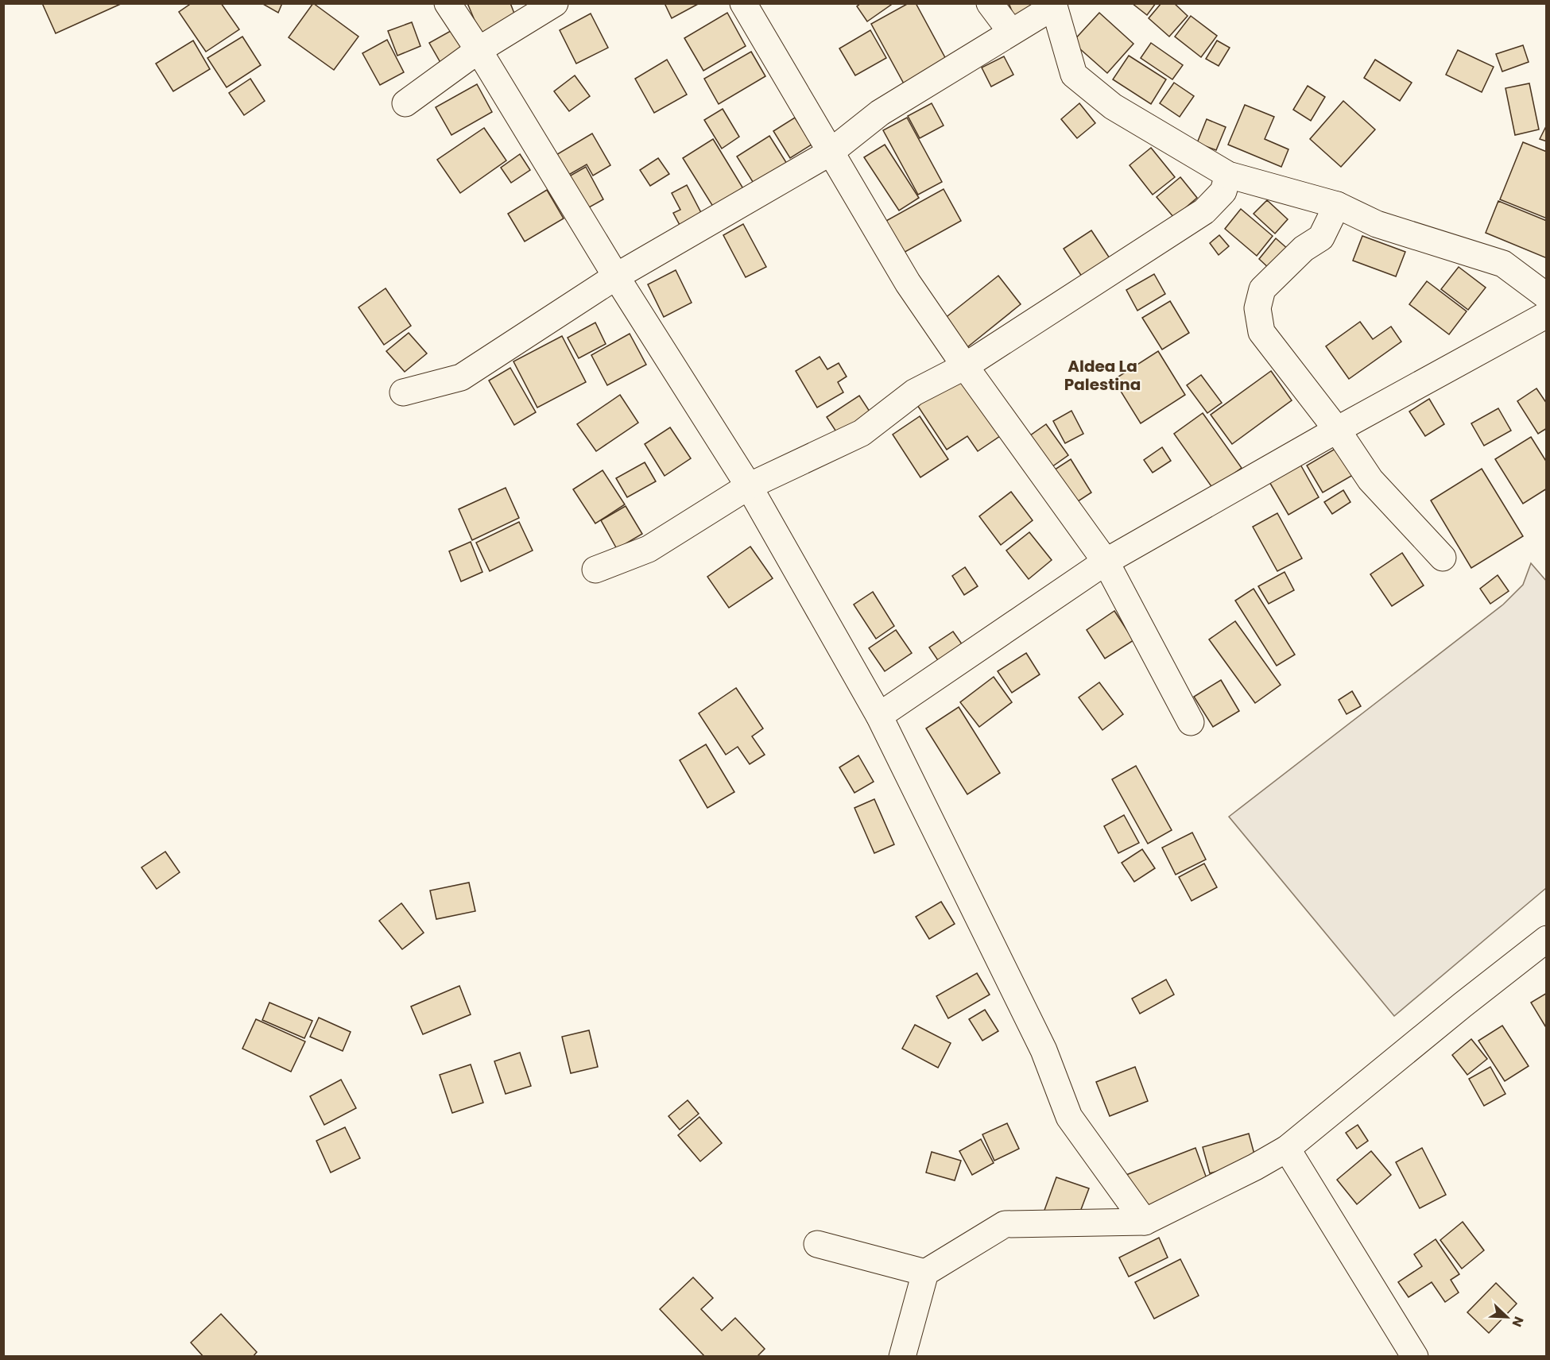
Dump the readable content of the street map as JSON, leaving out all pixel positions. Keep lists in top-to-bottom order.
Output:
{
  "districts": ["Aldea La Palestina"],
  "north": "bottom right"
}
